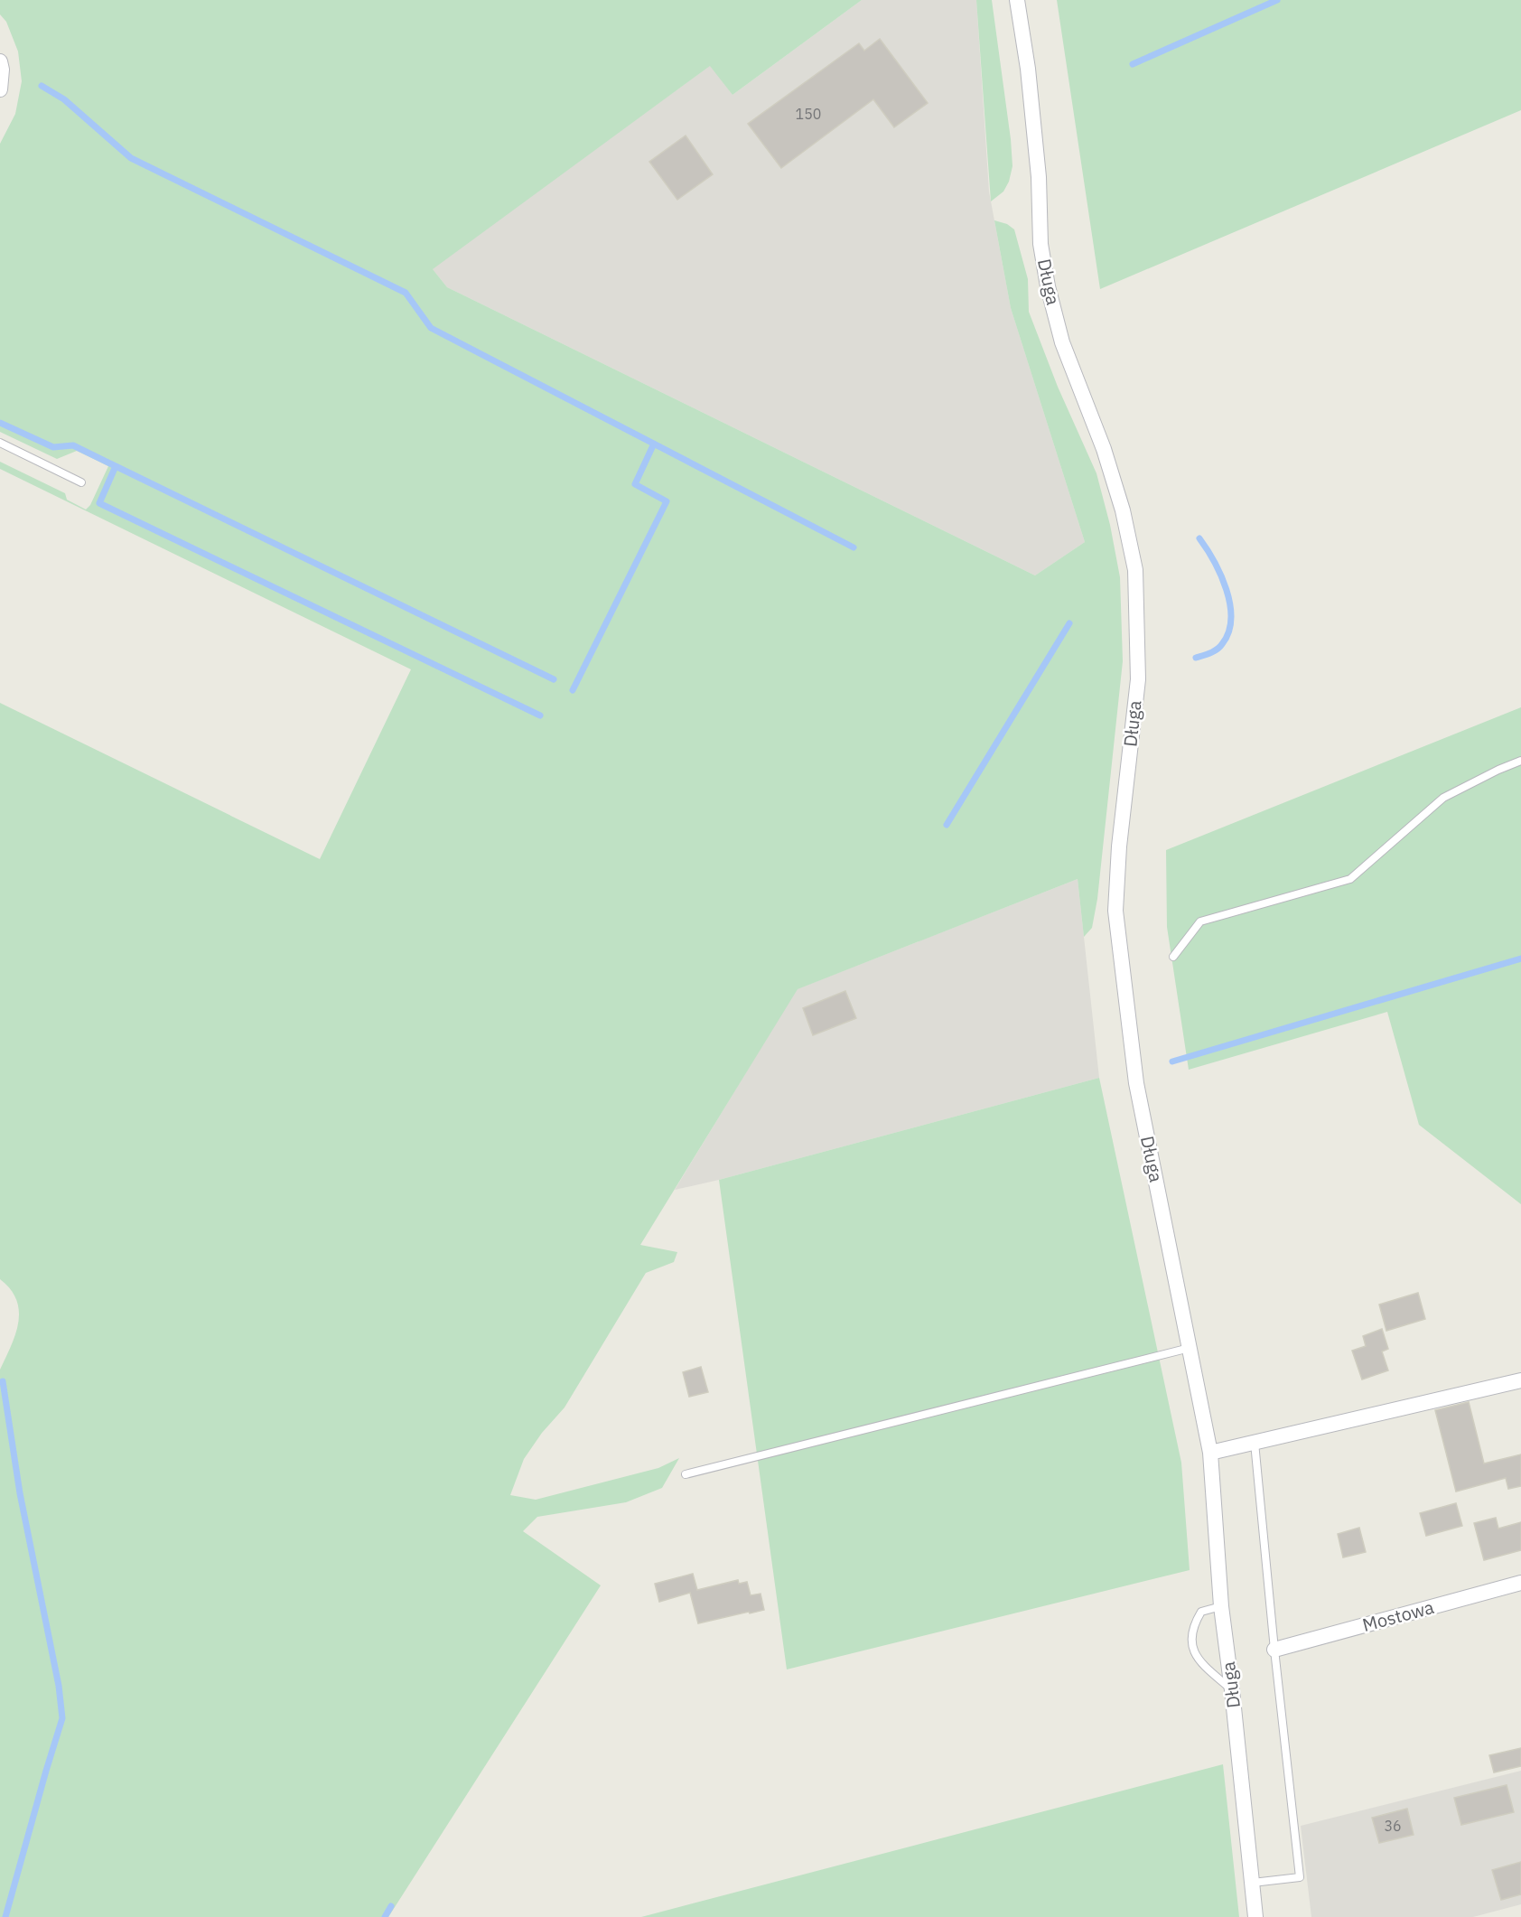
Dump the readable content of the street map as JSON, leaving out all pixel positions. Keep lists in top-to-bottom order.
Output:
{
  "streets": {
    "street": ["Długa", "Mostowa"]
  },
  "house_numbers": ["150", "36"]
}
